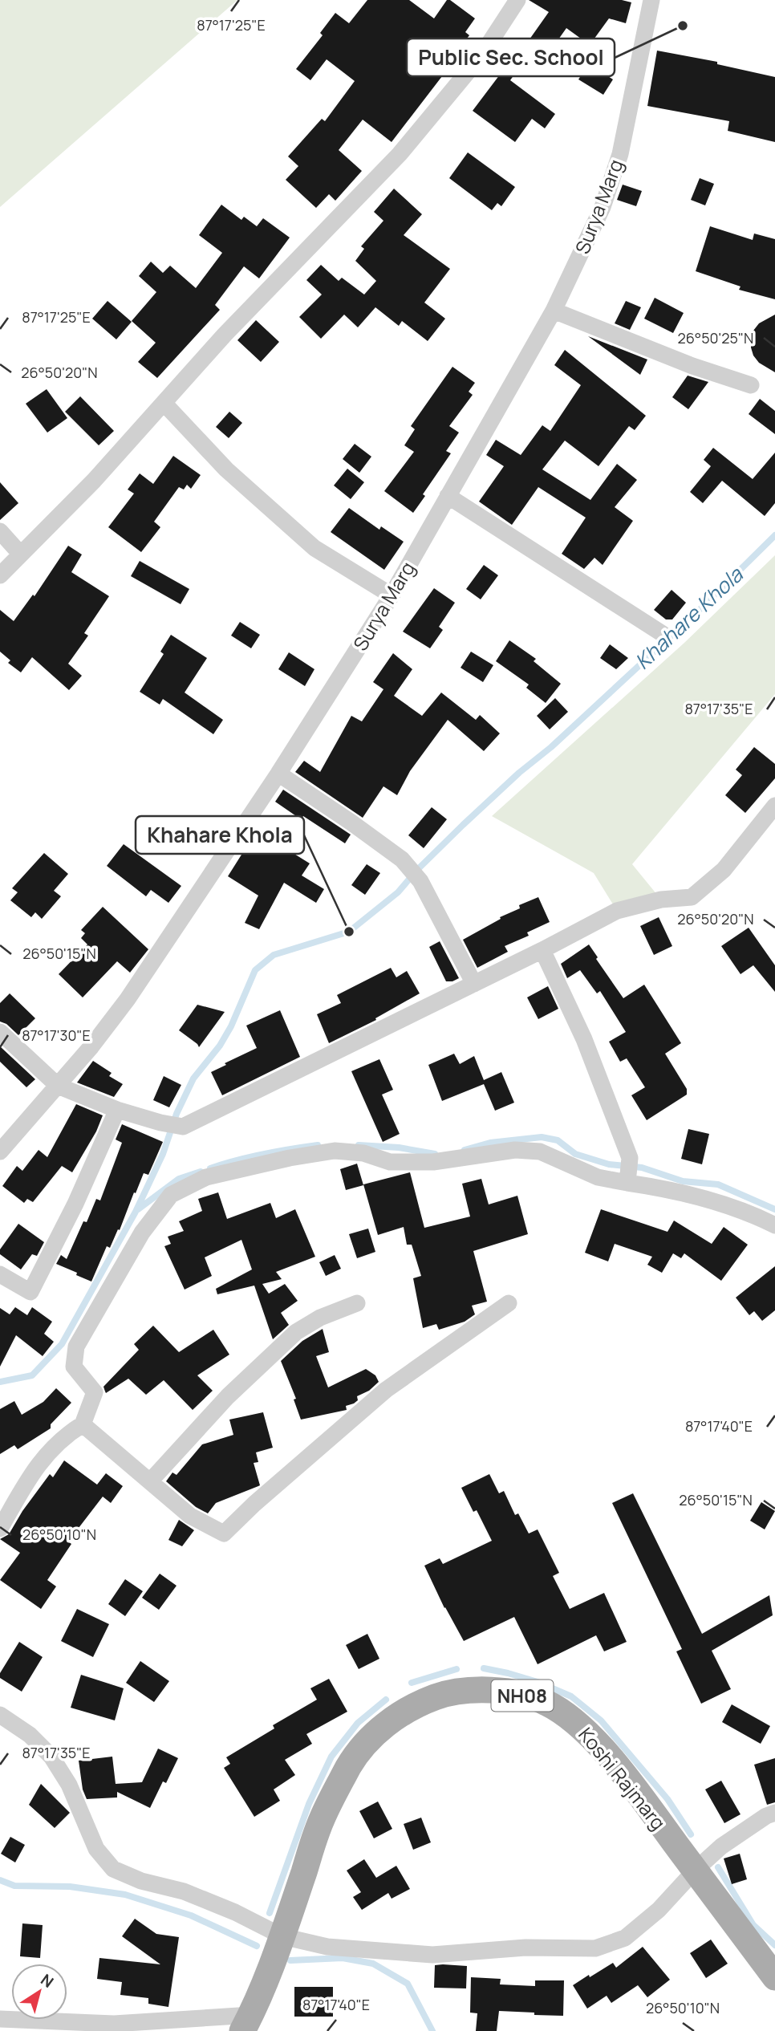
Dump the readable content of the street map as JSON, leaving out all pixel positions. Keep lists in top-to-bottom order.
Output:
{
  "streets": {
    "main road": ["NH08", "Koshi Rajmarg"],
    "street": ["Surya Marg"]
  },
  "water": ["Khahare Khola"],
  "places": ["Public Sec. School", "Khahare Khola"],
  "north": "top right",
  "coordinates": [
    "87°17'25\"E",
    "26°50'25\"N",
    "26°50'20\"N",
    "87°17'35\"E",
    "26°50'15\"N",
    "87°17'30\"E",
    "87°17'40\"E",
    "26°50'10\"N"
  ]
}
